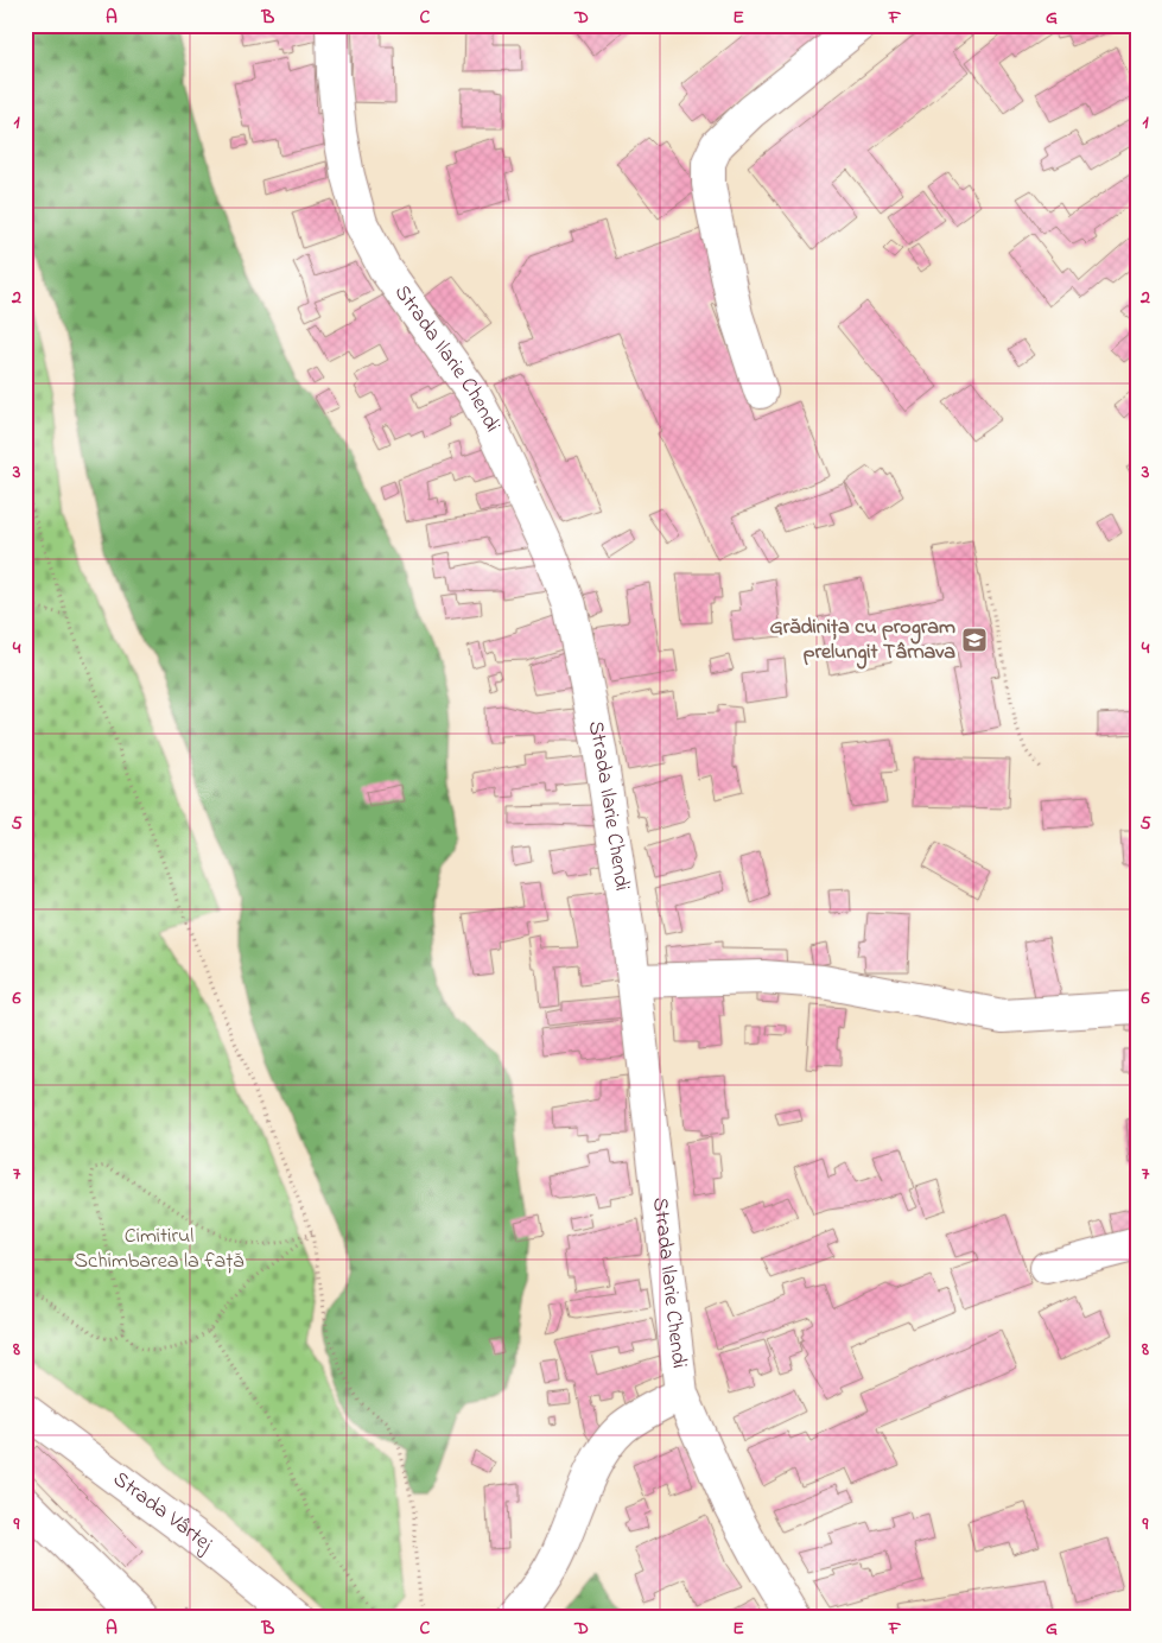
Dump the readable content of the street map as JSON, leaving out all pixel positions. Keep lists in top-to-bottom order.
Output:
{
  "streets": {
    "street": ["Strada Ilarie Chendi", "Strada Vârtej"]
  },
  "parks": ["Cimitirul Schimbarea la față"],
  "places": {
    "school or university": ["Grădinița cu program prelungit Târnava"]
  },
  "grid": {
    "columns": [
      "A",
      "B",
      "C",
      "D",
      "E",
      "F",
      "G"
    ],
    "rows": [
      "1",
      "2",
      "3",
      "4",
      "5",
      "6",
      "7",
      "8",
      "9"
    ]
  }
}
